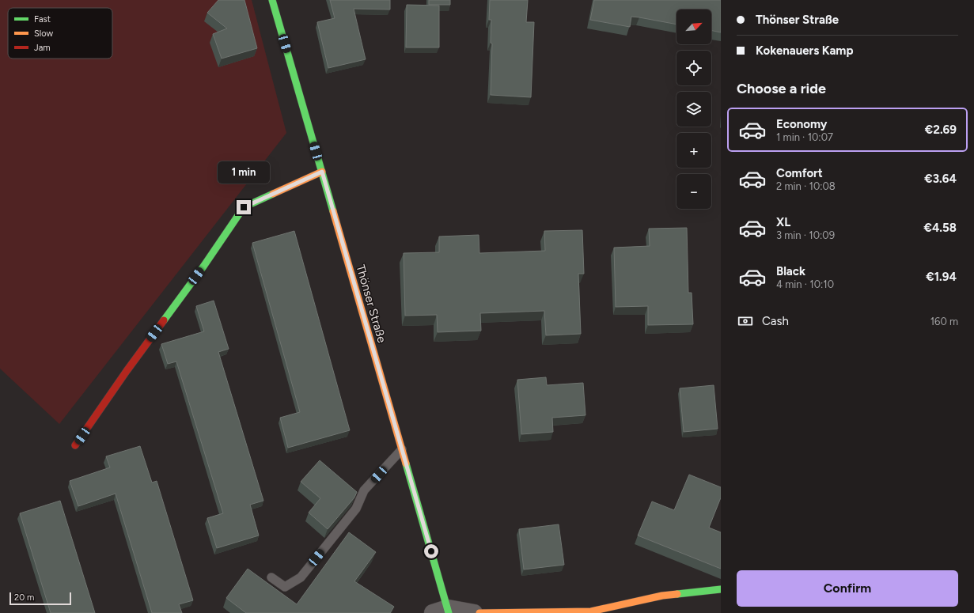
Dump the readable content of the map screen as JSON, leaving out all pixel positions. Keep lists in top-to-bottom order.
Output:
{
  "streets": {
    "street": ["Thönser Straße"]
  },
  "legend": ["Fast", "Slow", "Jam"],
  "scale_bar": "20 m",
  "north": "top right",
  "page": {
    "banner": ["Thönser Straße", "Kokenauers Kamp"],
    "map_buttons": ["+", "−"],
    "heading": "Choose a ride",
    "list": [
      {
        "name": "Economy",
        "note": "1 min · 10:07",
        "value": "€2.69"
      },
      {
        "name": "Comfort",
        "note": "2 min · 10:08",
        "value": "€3.64"
      },
      {
        "name": "XL",
        "note": "3 min · 10:09",
        "value": "€4.58"
      },
      {
        "name": "Black",
        "note": "4 min · 10:10",
        "value": "€1.94"
      }
    ],
    "bubble": "1 min",
    "pay": ["Cash", "160 m"],
    "buttons": "Confirm",
    "scale": "20 m"
  }
}
